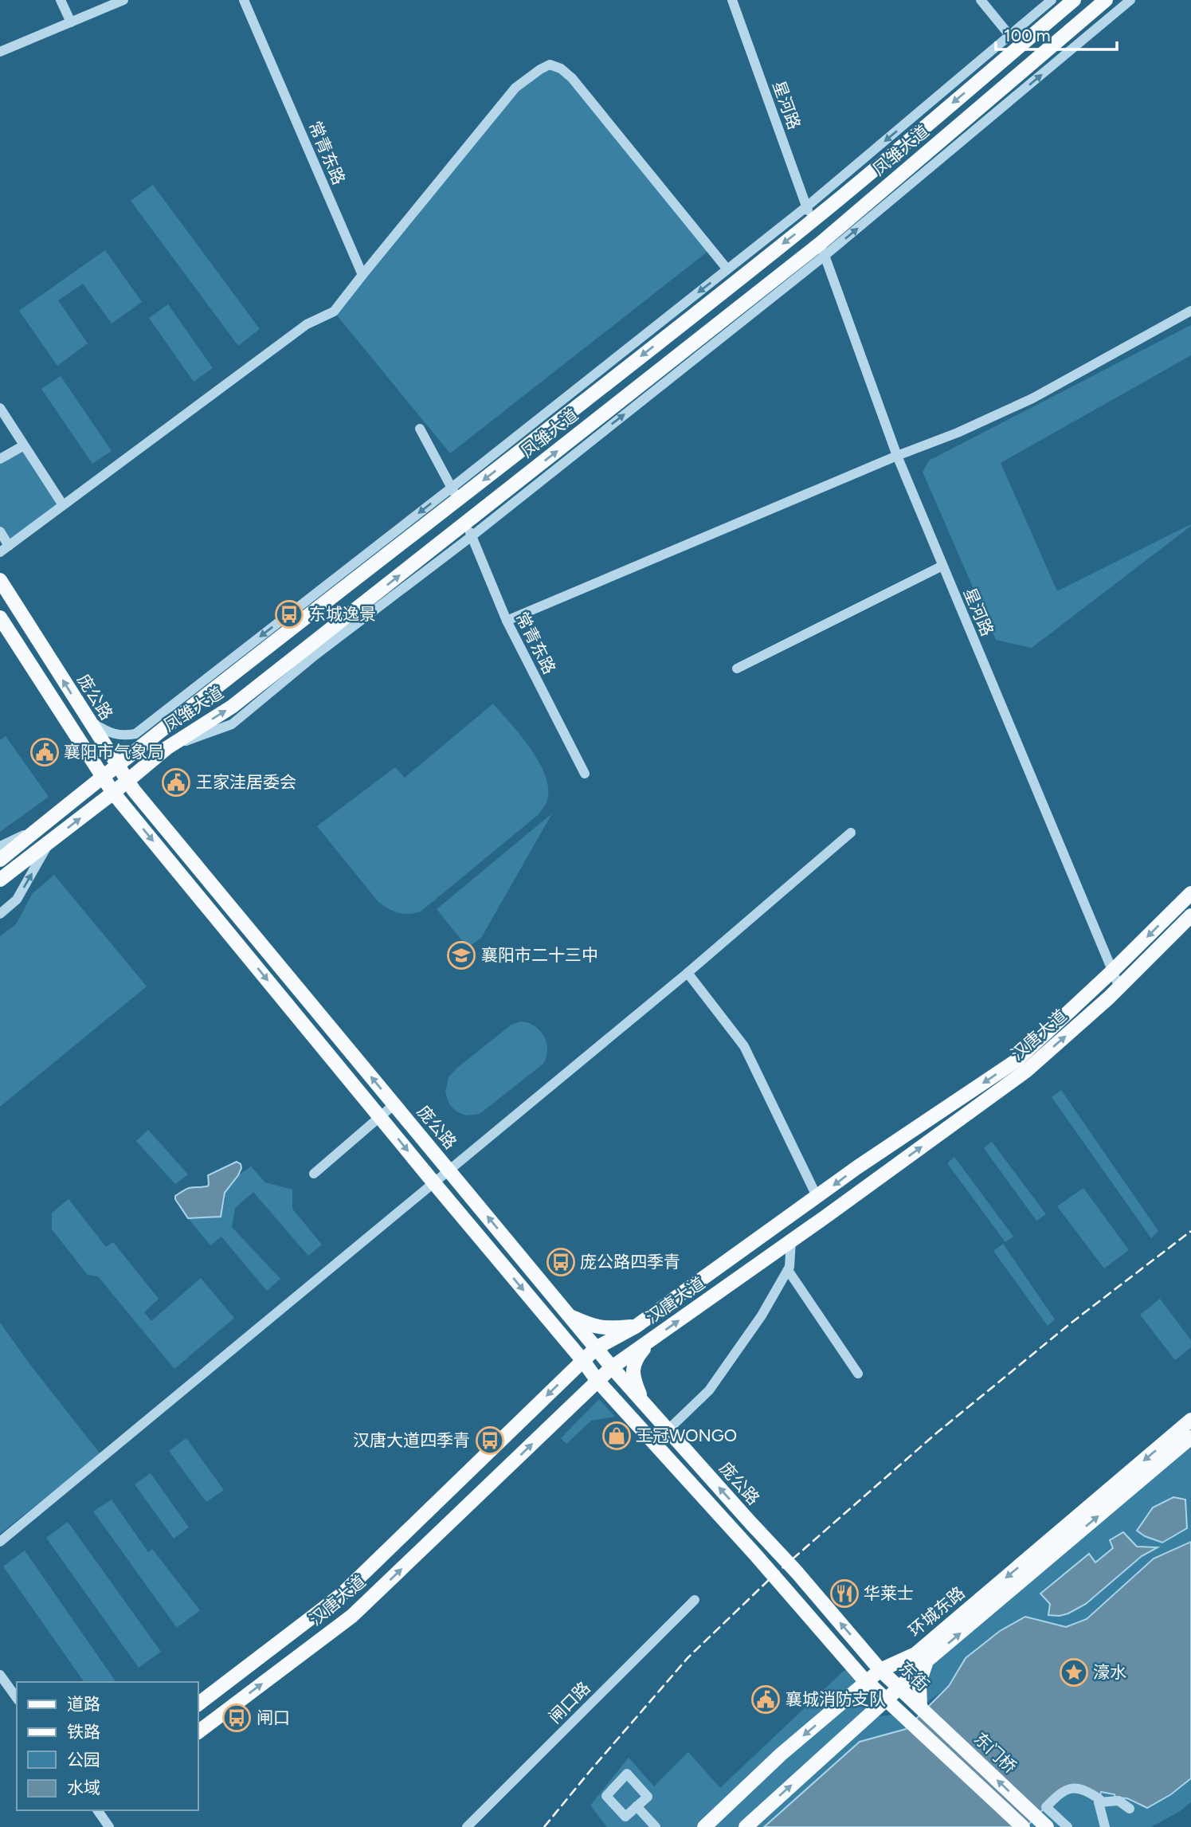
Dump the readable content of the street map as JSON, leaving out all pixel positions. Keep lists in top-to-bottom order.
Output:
{
  "streets": {
    "main road": [
      "凤雏大道",
      "庞公路",
      "汉唐大道",
      "环城东路",
      "东街",
      "东门桥"
    ],
    "street": ["星河路", "常青东路", "闸口路"]
  },
  "crossings": [
    ["星河路", "凤雏大道"],
    ["星河路", "汉唐大道"],
    ["凤雏大道", "常青东路"],
    ["凤雏大道", "庞公路"],
    ["庞公路", "汉唐大道"],
    ["庞公路", "环城东路"],
    ["庞公路", "东街"],
    ["环城东路", "东街"],
    ["东街", "东门桥"]
  ],
  "places": {
    "bus stop": [
      "东城逸景",
      "庞公路四季青",
      "汉唐大道四季青",
      "闸口"
    ],
    "public building": ["襄阳市气象局", "王家洼居委会", "襄城消防支队"],
    "school or university": ["襄阳市二十三中"],
    "shop": ["王冠WONGO"],
    "restaurant": ["华莱士"],
    "place": ["濠水"]
  },
  "legend": [
    "道路",
    "铁路",
    "公园",
    "水域"
  ],
  "scale_bar": "100 m"
}
